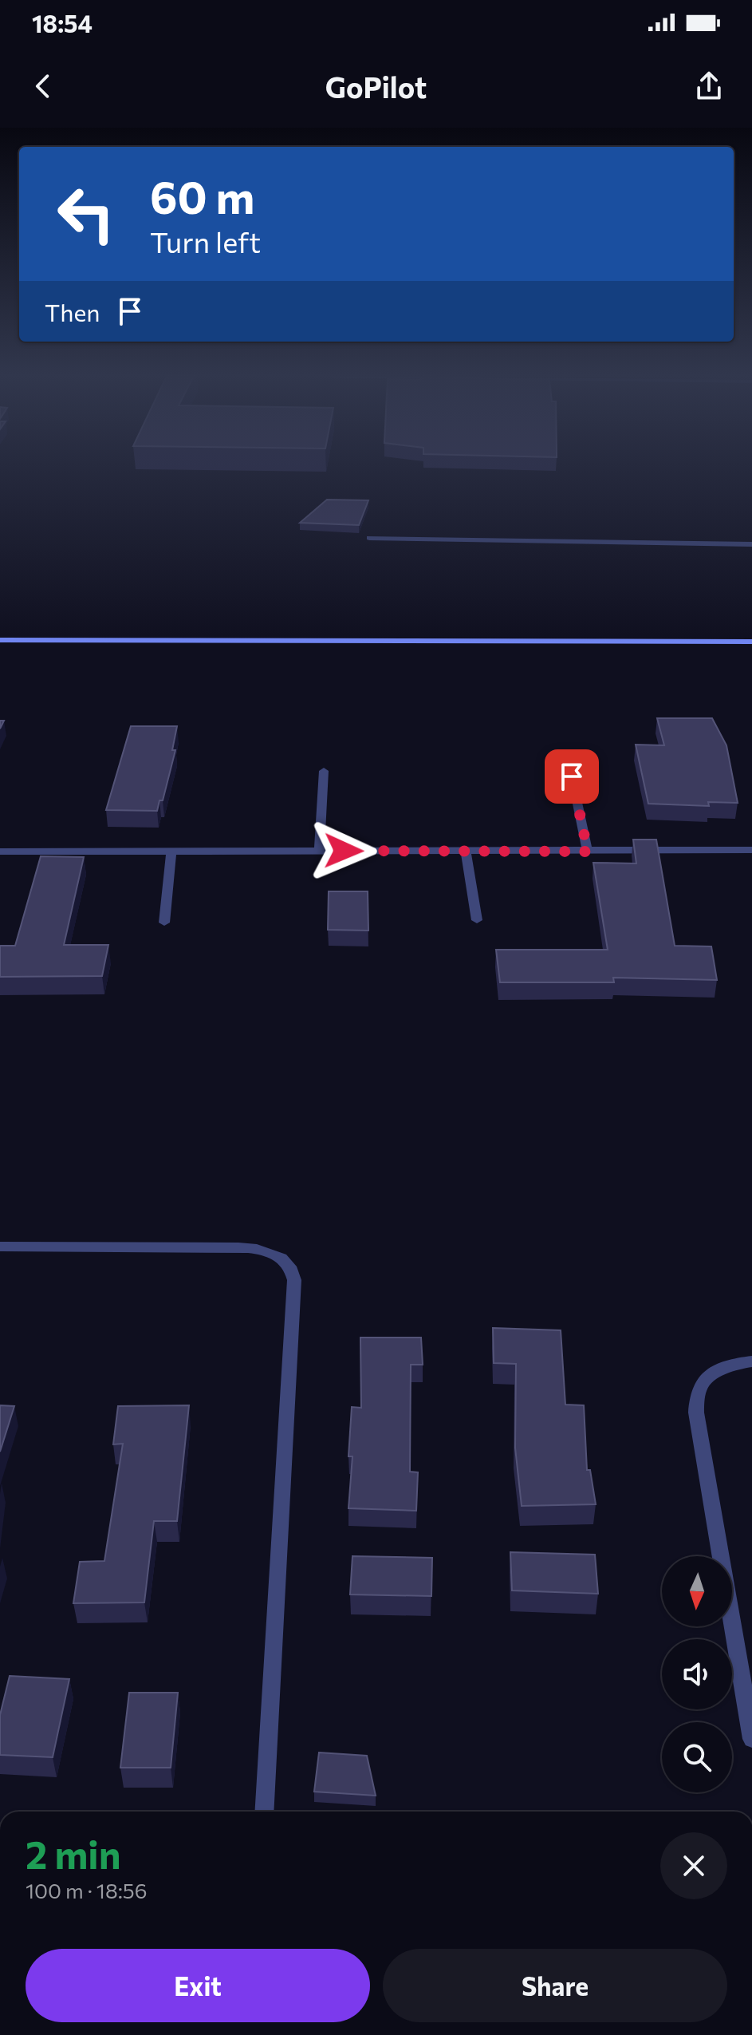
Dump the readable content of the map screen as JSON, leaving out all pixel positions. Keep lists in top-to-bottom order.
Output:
{
  "north": "bottom",
  "page": {
    "status": "18:54",
    "header": "GoPilot",
    "turn": ["60 m", "Turn left"],
    "then": "Then",
    "heading": ["2 min", "100 m · 18:56"],
    "buttons": ["Exit", "Share"]
  }
}
